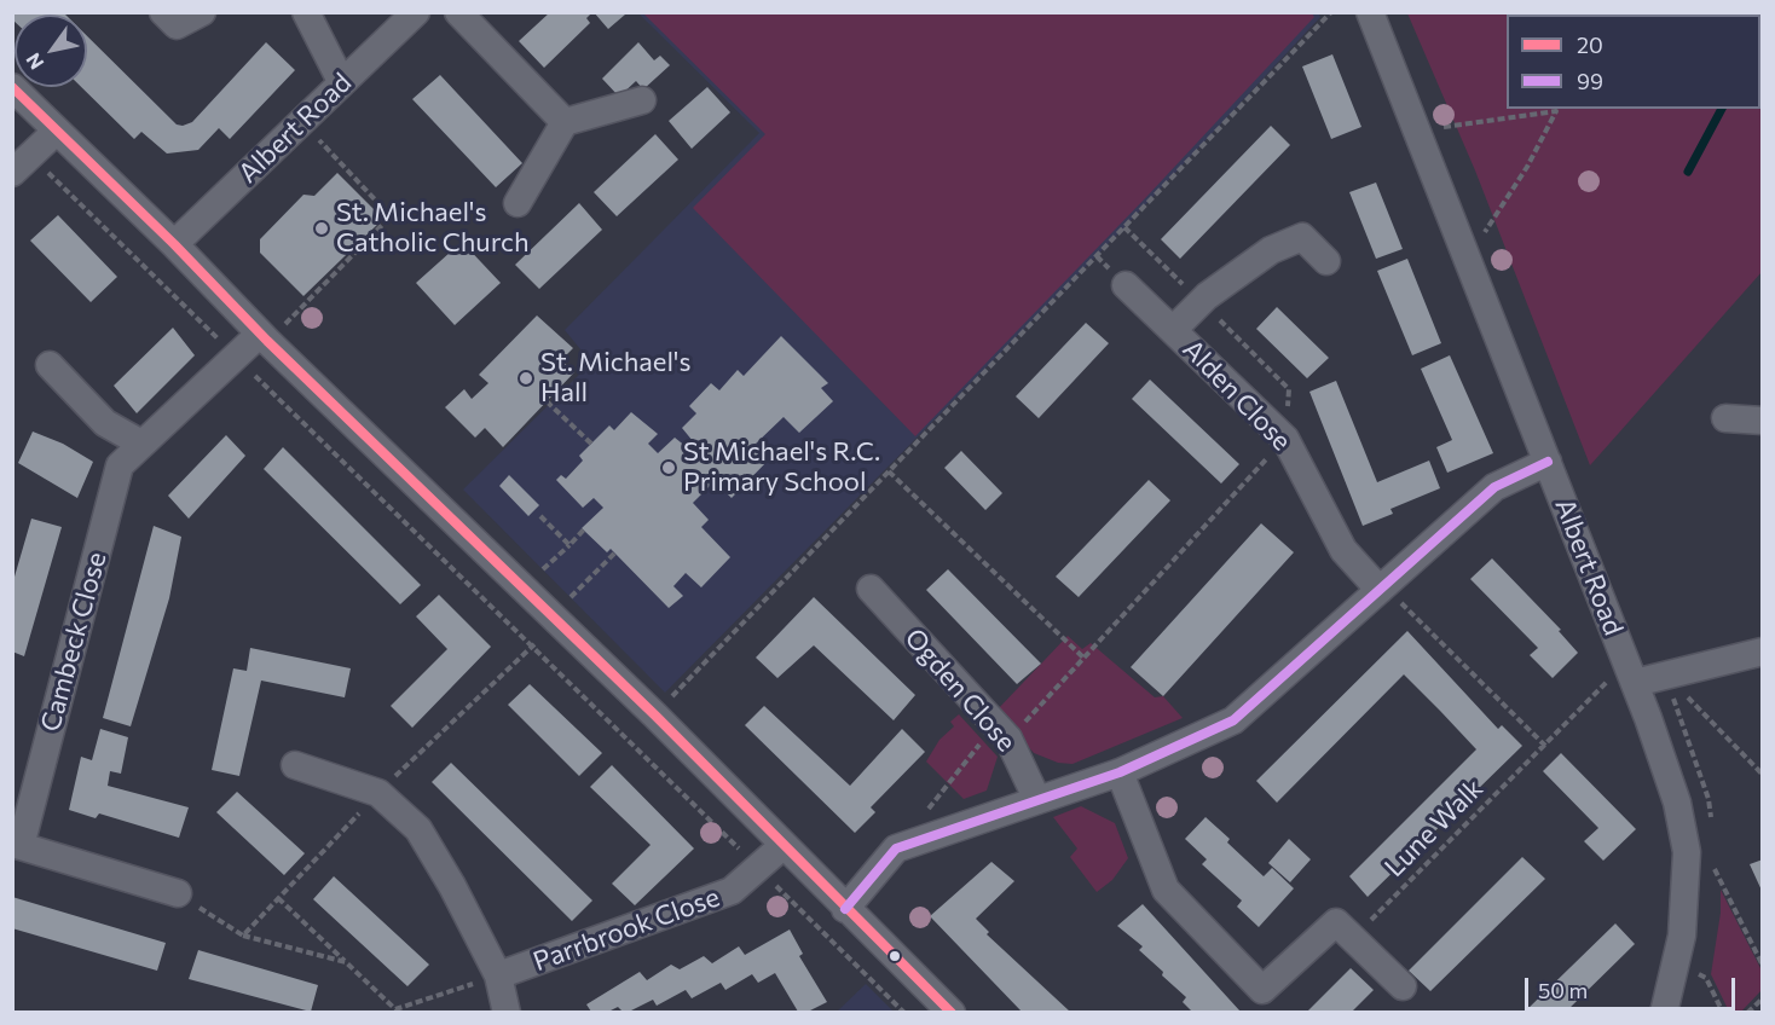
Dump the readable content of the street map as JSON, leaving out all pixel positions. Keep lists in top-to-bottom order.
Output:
{
  "streets": {
    "street": [
      "Albert Road",
      "Alden Close",
      "Cambeck Close",
      "Ogden Close",
      "Parrbrook Close"
    ],
    "path": ["Lune Walk"]
  },
  "crossings": [
    ["Albert Road", "Lune Walk"]
  ],
  "places": ["St. Michael's Catholic Church", "St. Michael's Hall", "St Michael's R.C. Primary School"],
  "lines": ["transit line 20", "transit line 99"],
  "legend": ["20", "99"],
  "scale_bar": "50 m",
  "north": "bottom left"
}
